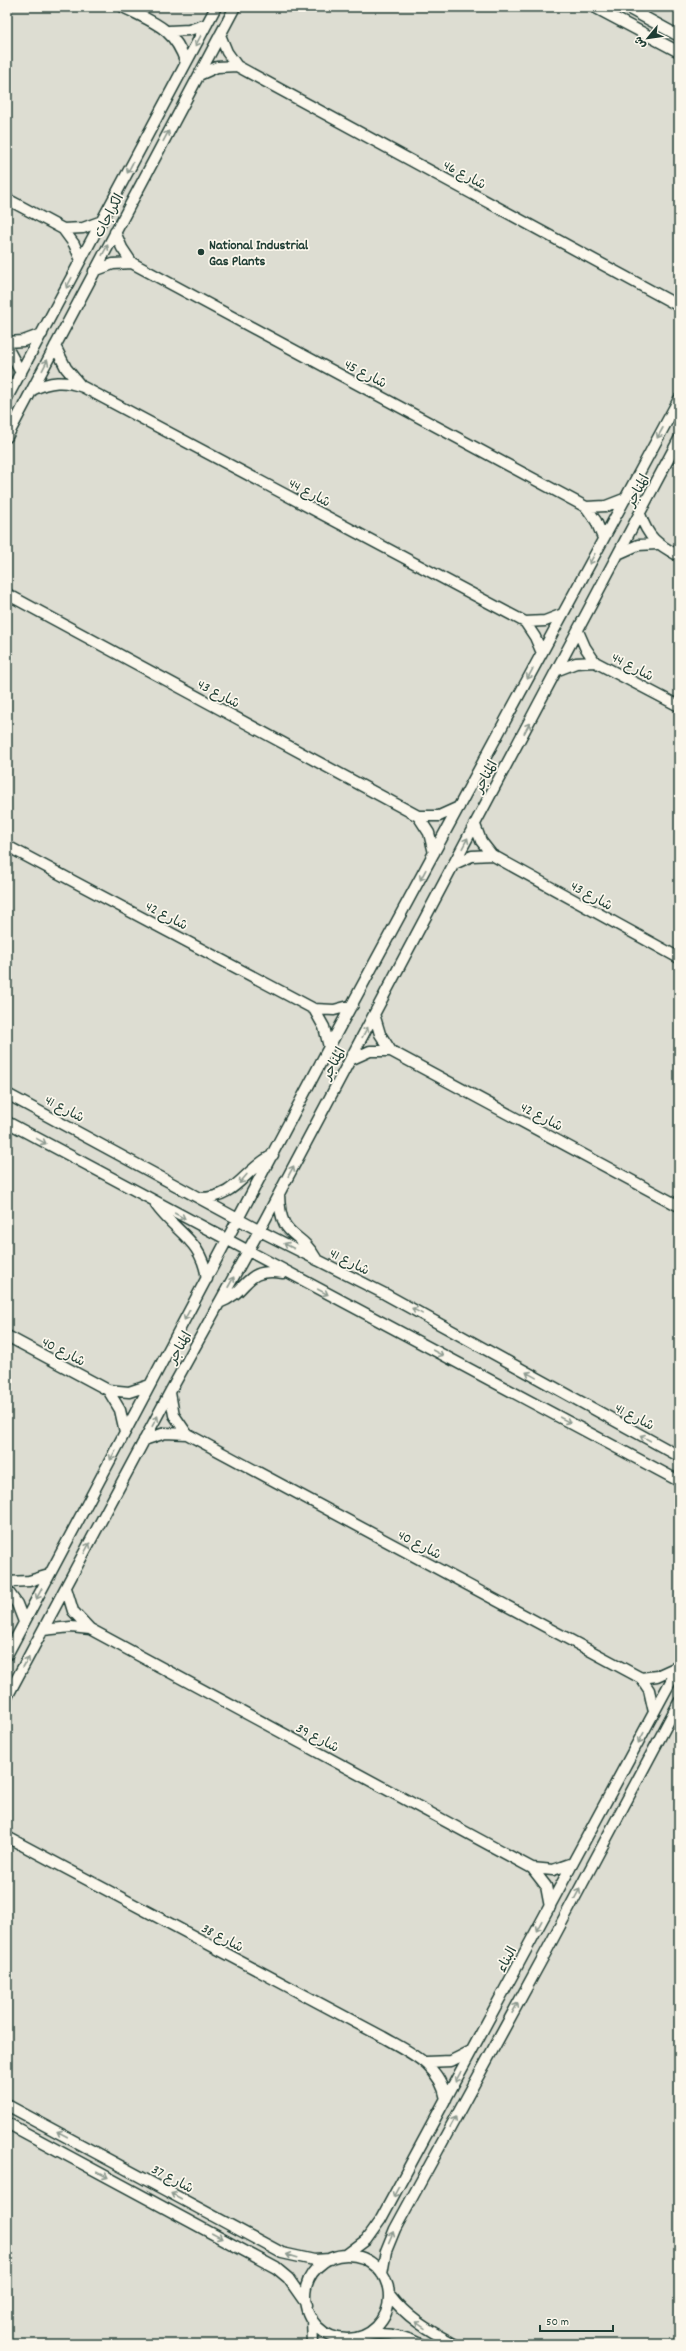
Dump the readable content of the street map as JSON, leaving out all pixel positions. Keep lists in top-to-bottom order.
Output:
{
  "streets": {
    "street": [
      "شارع 46",
      "الكراجات",
      "شارع 45",
      "المناجر",
      "شارع 44",
      "شارع 43",
      "شارع 42",
      "شارع 41",
      "شارع 40",
      "شارع 39",
      "شارع 38",
      "البناء",
      "شارع 37"
    ]
  },
  "crossings": [
    ["شارع 46", "الكراجات"],
    ["الكراجات", "شارع 45"],
    ["الكراجات", "شارع 44"],
    ["شارع 45", "المناجر"],
    ["المناجر", "شارع 44"],
    ["المناجر", "شارع 43"],
    ["المناجر", "شارع 42"],
    ["المناجر", "شارع 41"],
    ["المناجر", "شارع 40"],
    ["المناجر", "شارع 39"],
    ["شارع 39", "البناء"],
    ["شارع 38", "البناء"],
    ["البناء", "شارع 37"]
  ],
  "places": ["National Industrial Gas Plants"],
  "scale_bar": "50 m",
  "north": "bottom left"
}
